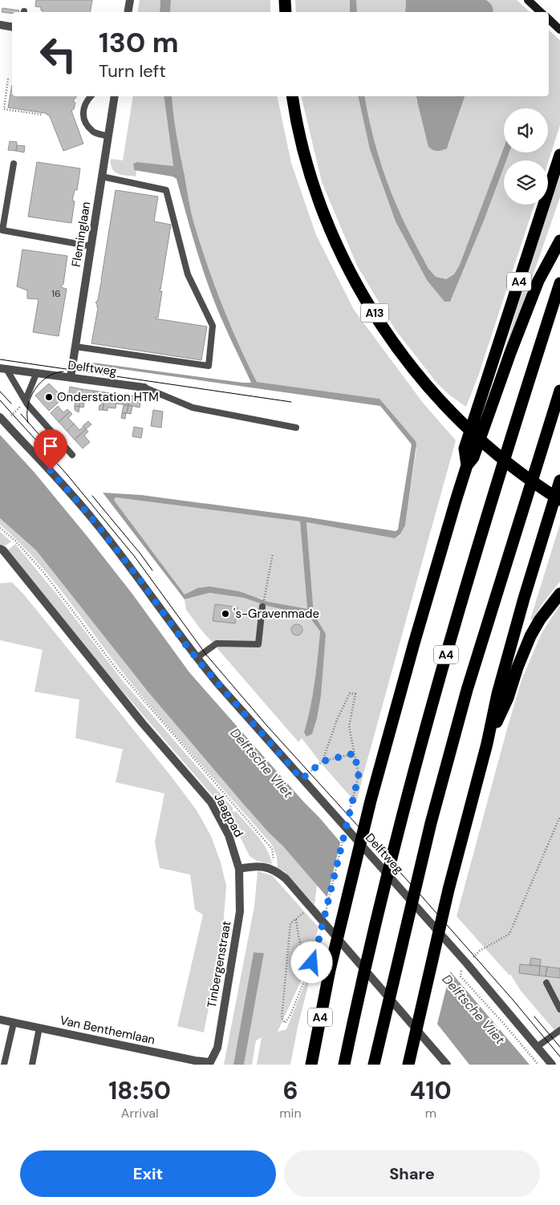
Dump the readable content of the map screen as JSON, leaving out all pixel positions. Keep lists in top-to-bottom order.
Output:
{
  "streets": {
    "highway": ["A4", "A13"],
    "street": [
      "Fleminglaan",
      "Delftweg",
      "Jaagpad",
      "Tinbergenstraat",
      "Van Benthemlaan"
    ]
  },
  "crossings": [
    ["Fleminglaan", "Delftweg"],
    ["Jaagpad", "Tinbergenstraat"],
    ["Tinbergenstraat", "Van Benthemlaan"]
  ],
  "water": ["Delftsche Vliet"],
  "places": ["Onderstation HTM", "'s-Gravenmade"],
  "house_numbers": ["16"],
  "page": {
    "turn": ["130 m", "Turn left"],
    "eta": [
      "18:50",
      "Arrival",
      "6",
      "min",
      "410",
      "m"
    ],
    "buttons": ["Exit", "Share"]
  }
}
